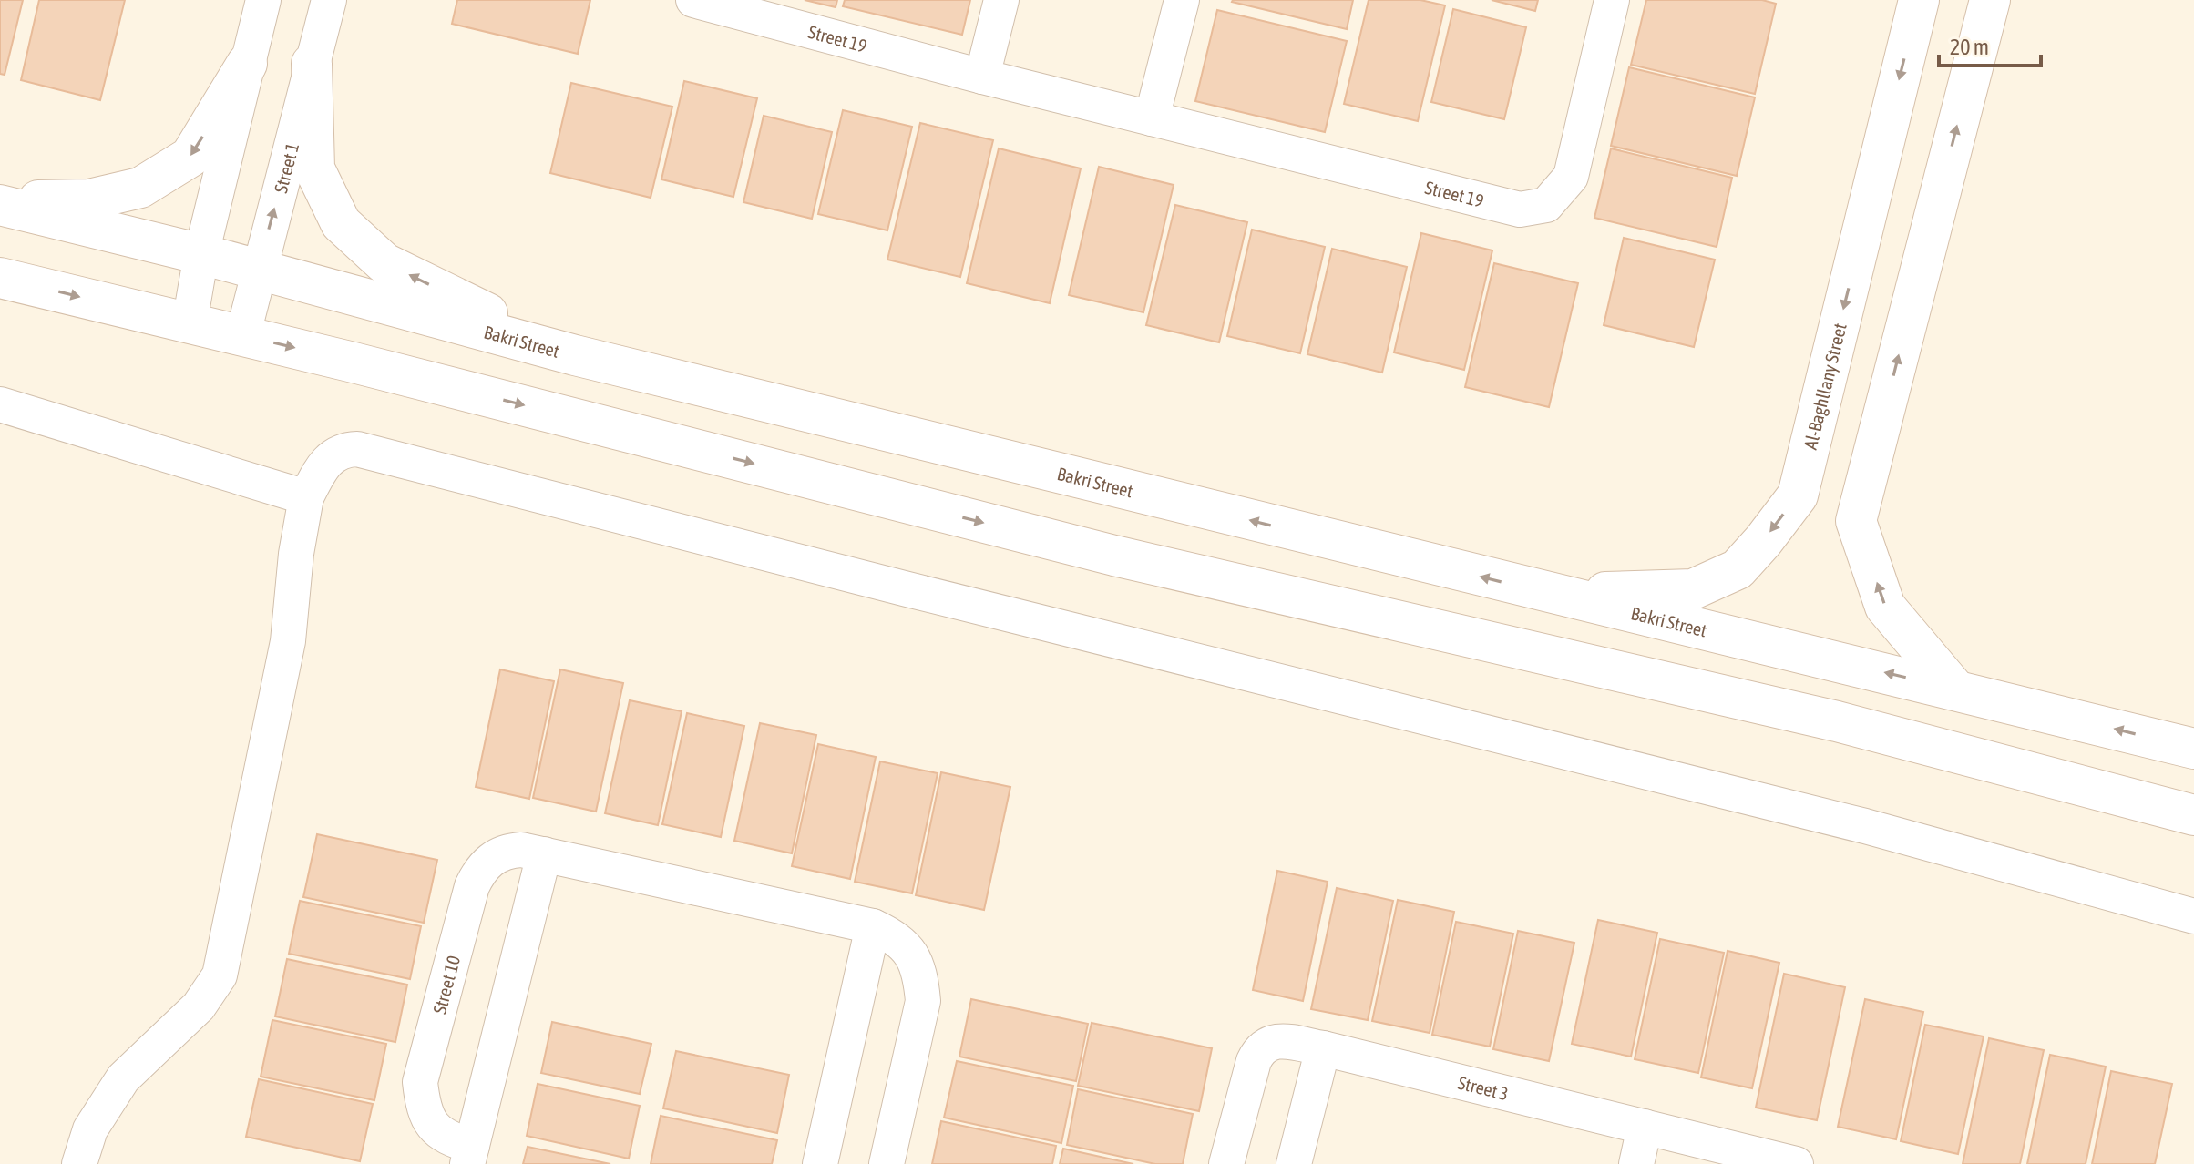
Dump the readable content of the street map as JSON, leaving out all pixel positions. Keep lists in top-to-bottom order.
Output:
{
  "streets": {
    "main road": ["Bakri Street", "Al-Baghllany Street"],
    "street": [
      "Street 19",
      "Street 1",
      "Street 10",
      "Street 3"
    ]
  },
  "crossings": [
    ["Street 1", "Bakri Street"],
    ["Bakri Street", "Al-Baghllany Street"]
  ],
  "scale_bar": "20 m"
}
